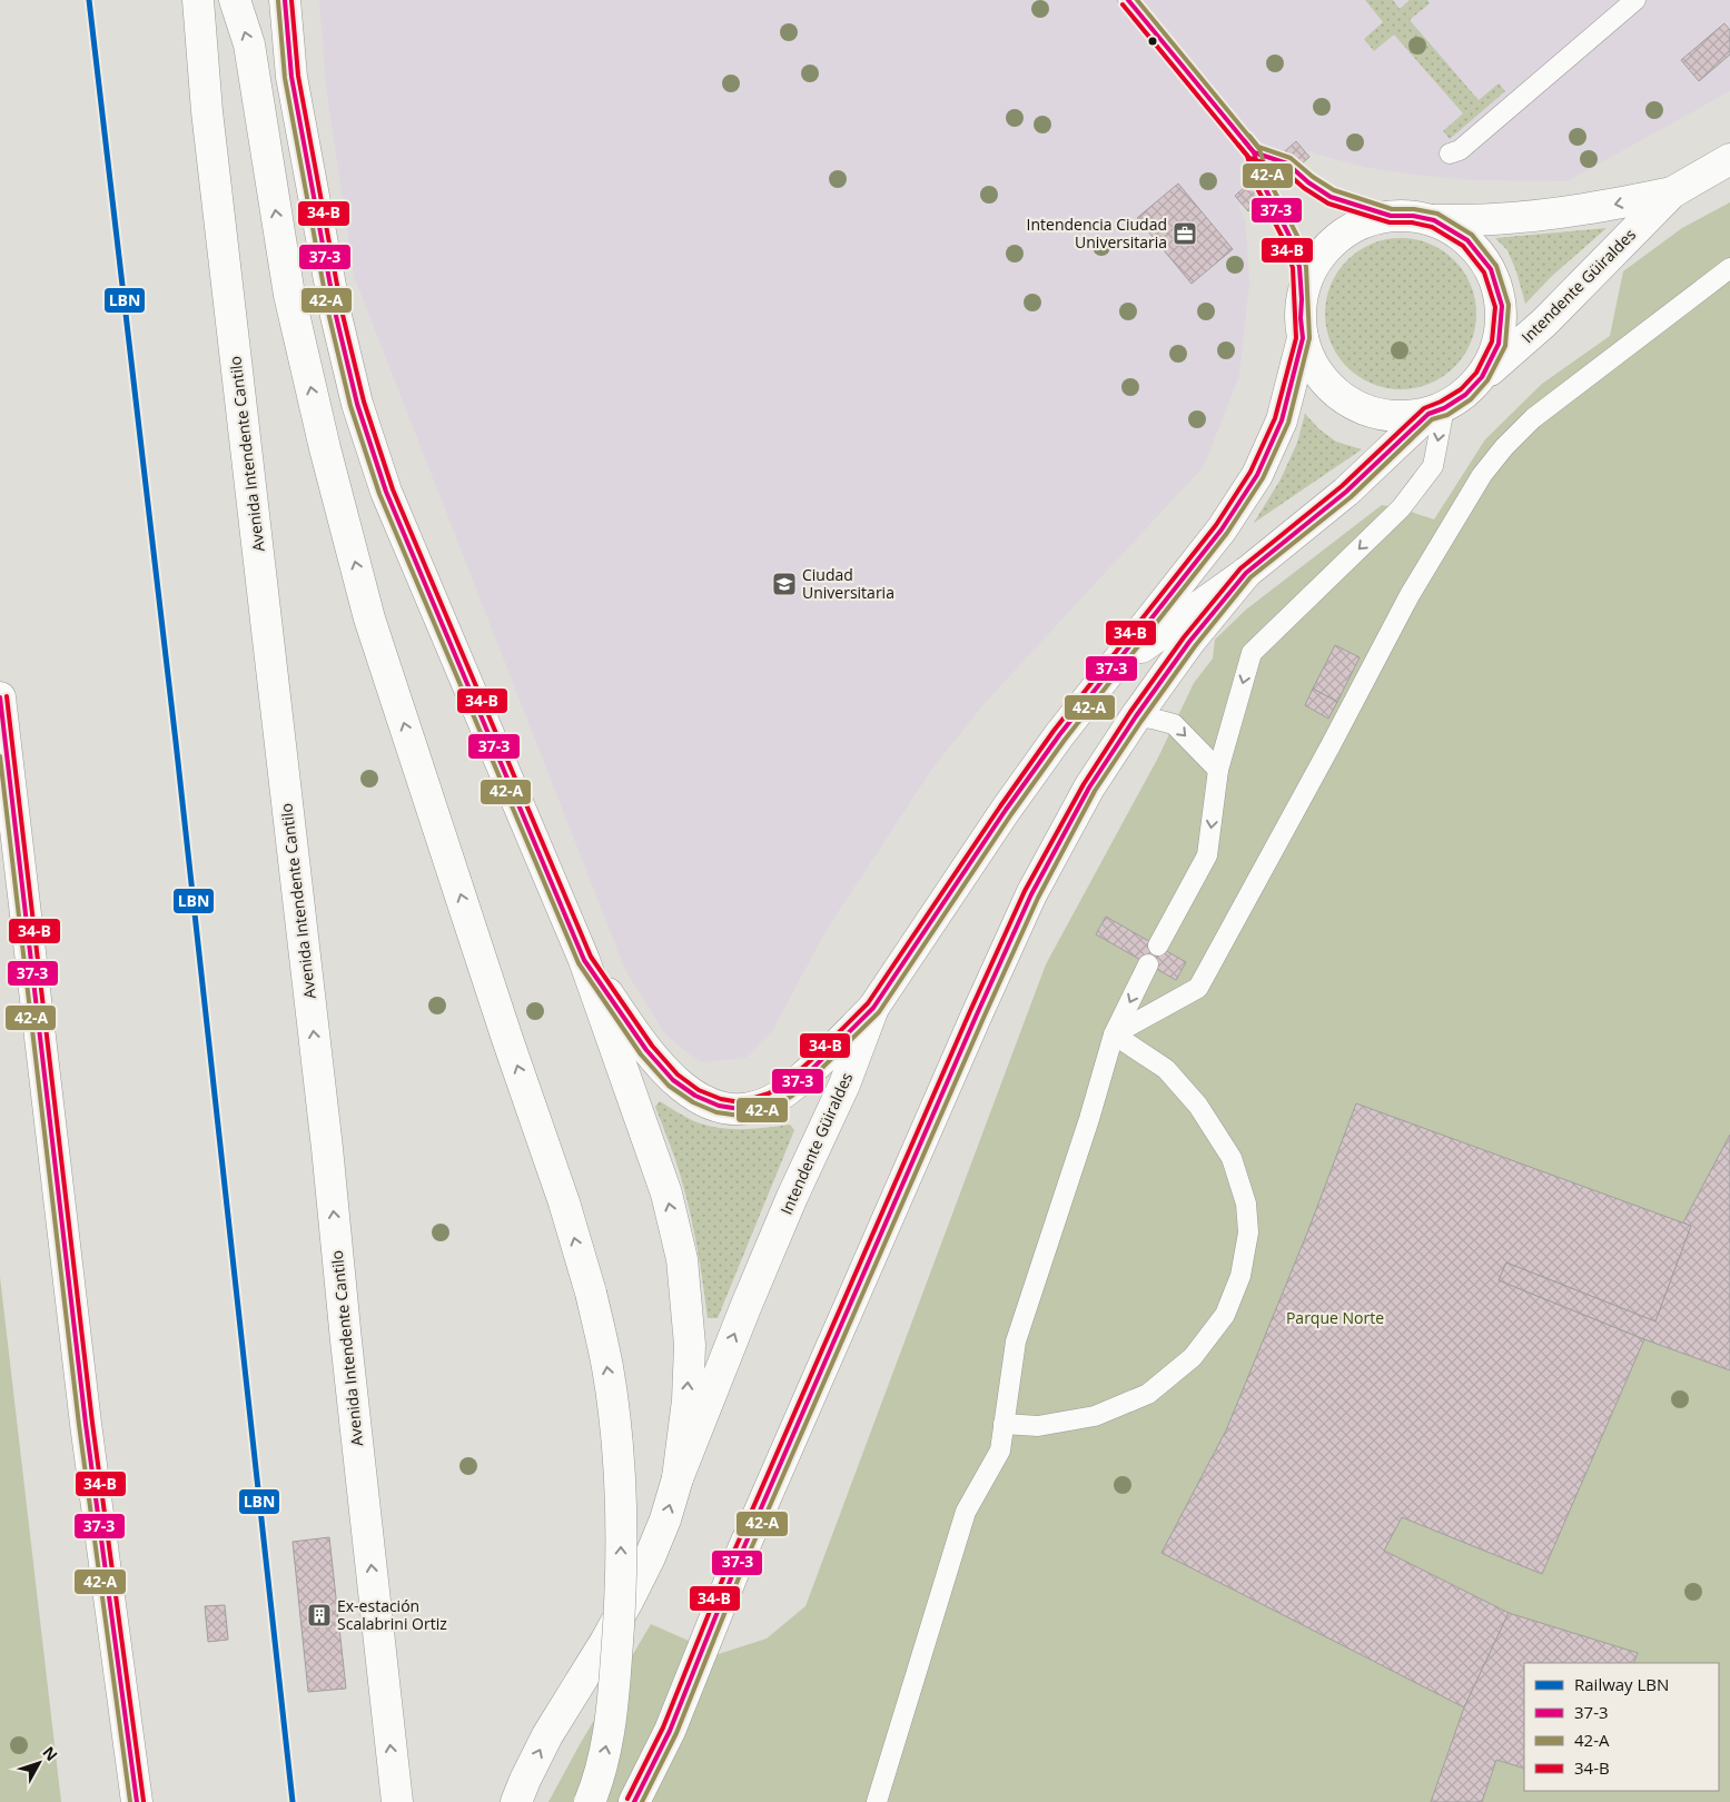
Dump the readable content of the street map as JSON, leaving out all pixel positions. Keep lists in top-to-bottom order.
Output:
{
  "streets": {
    "main road": ["Intendente Güiraldes", "Avenida Intendente Cantilo"]
  },
  "parks": ["Parque Norte"],
  "places": {
    "office": ["Intendencia Ciudad Universitaria"],
    "school or university": ["Ciudad Universitaria"],
    "building": ["Ex-estación Scalabrini Ortiz"]
  },
  "lines": [
    "rail line LBN",
    "transit line 37-3",
    "transit line 42-A",
    "transit line 34-B"
  ],
  "legend": [
    "Railway LBN",
    "37-3",
    "42-A",
    "34-B"
  ],
  "north": "top right"
}
